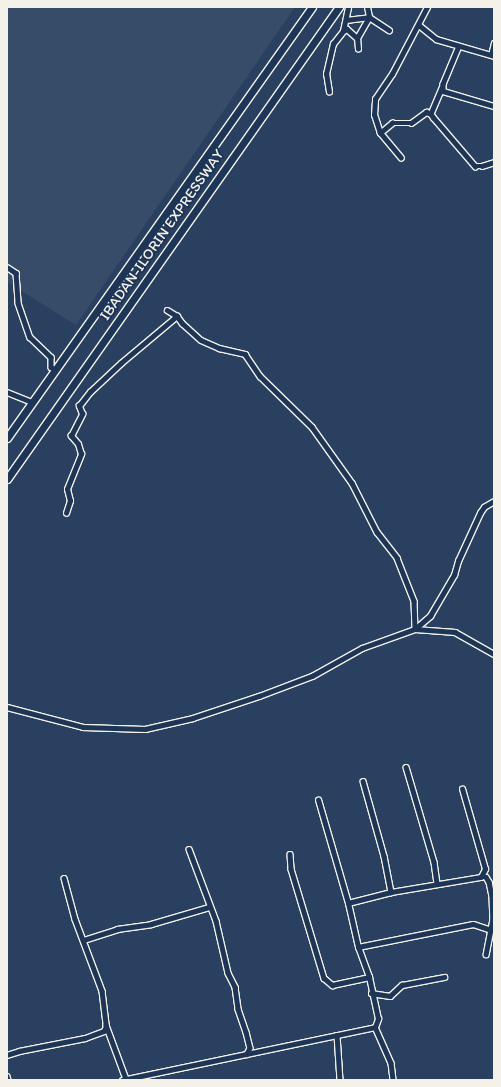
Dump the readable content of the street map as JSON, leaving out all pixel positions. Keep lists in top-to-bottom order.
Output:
{
  "streets": {
    "highway": ["IBADAN-ILORIN EXPRESSWAY"]
  }
}
